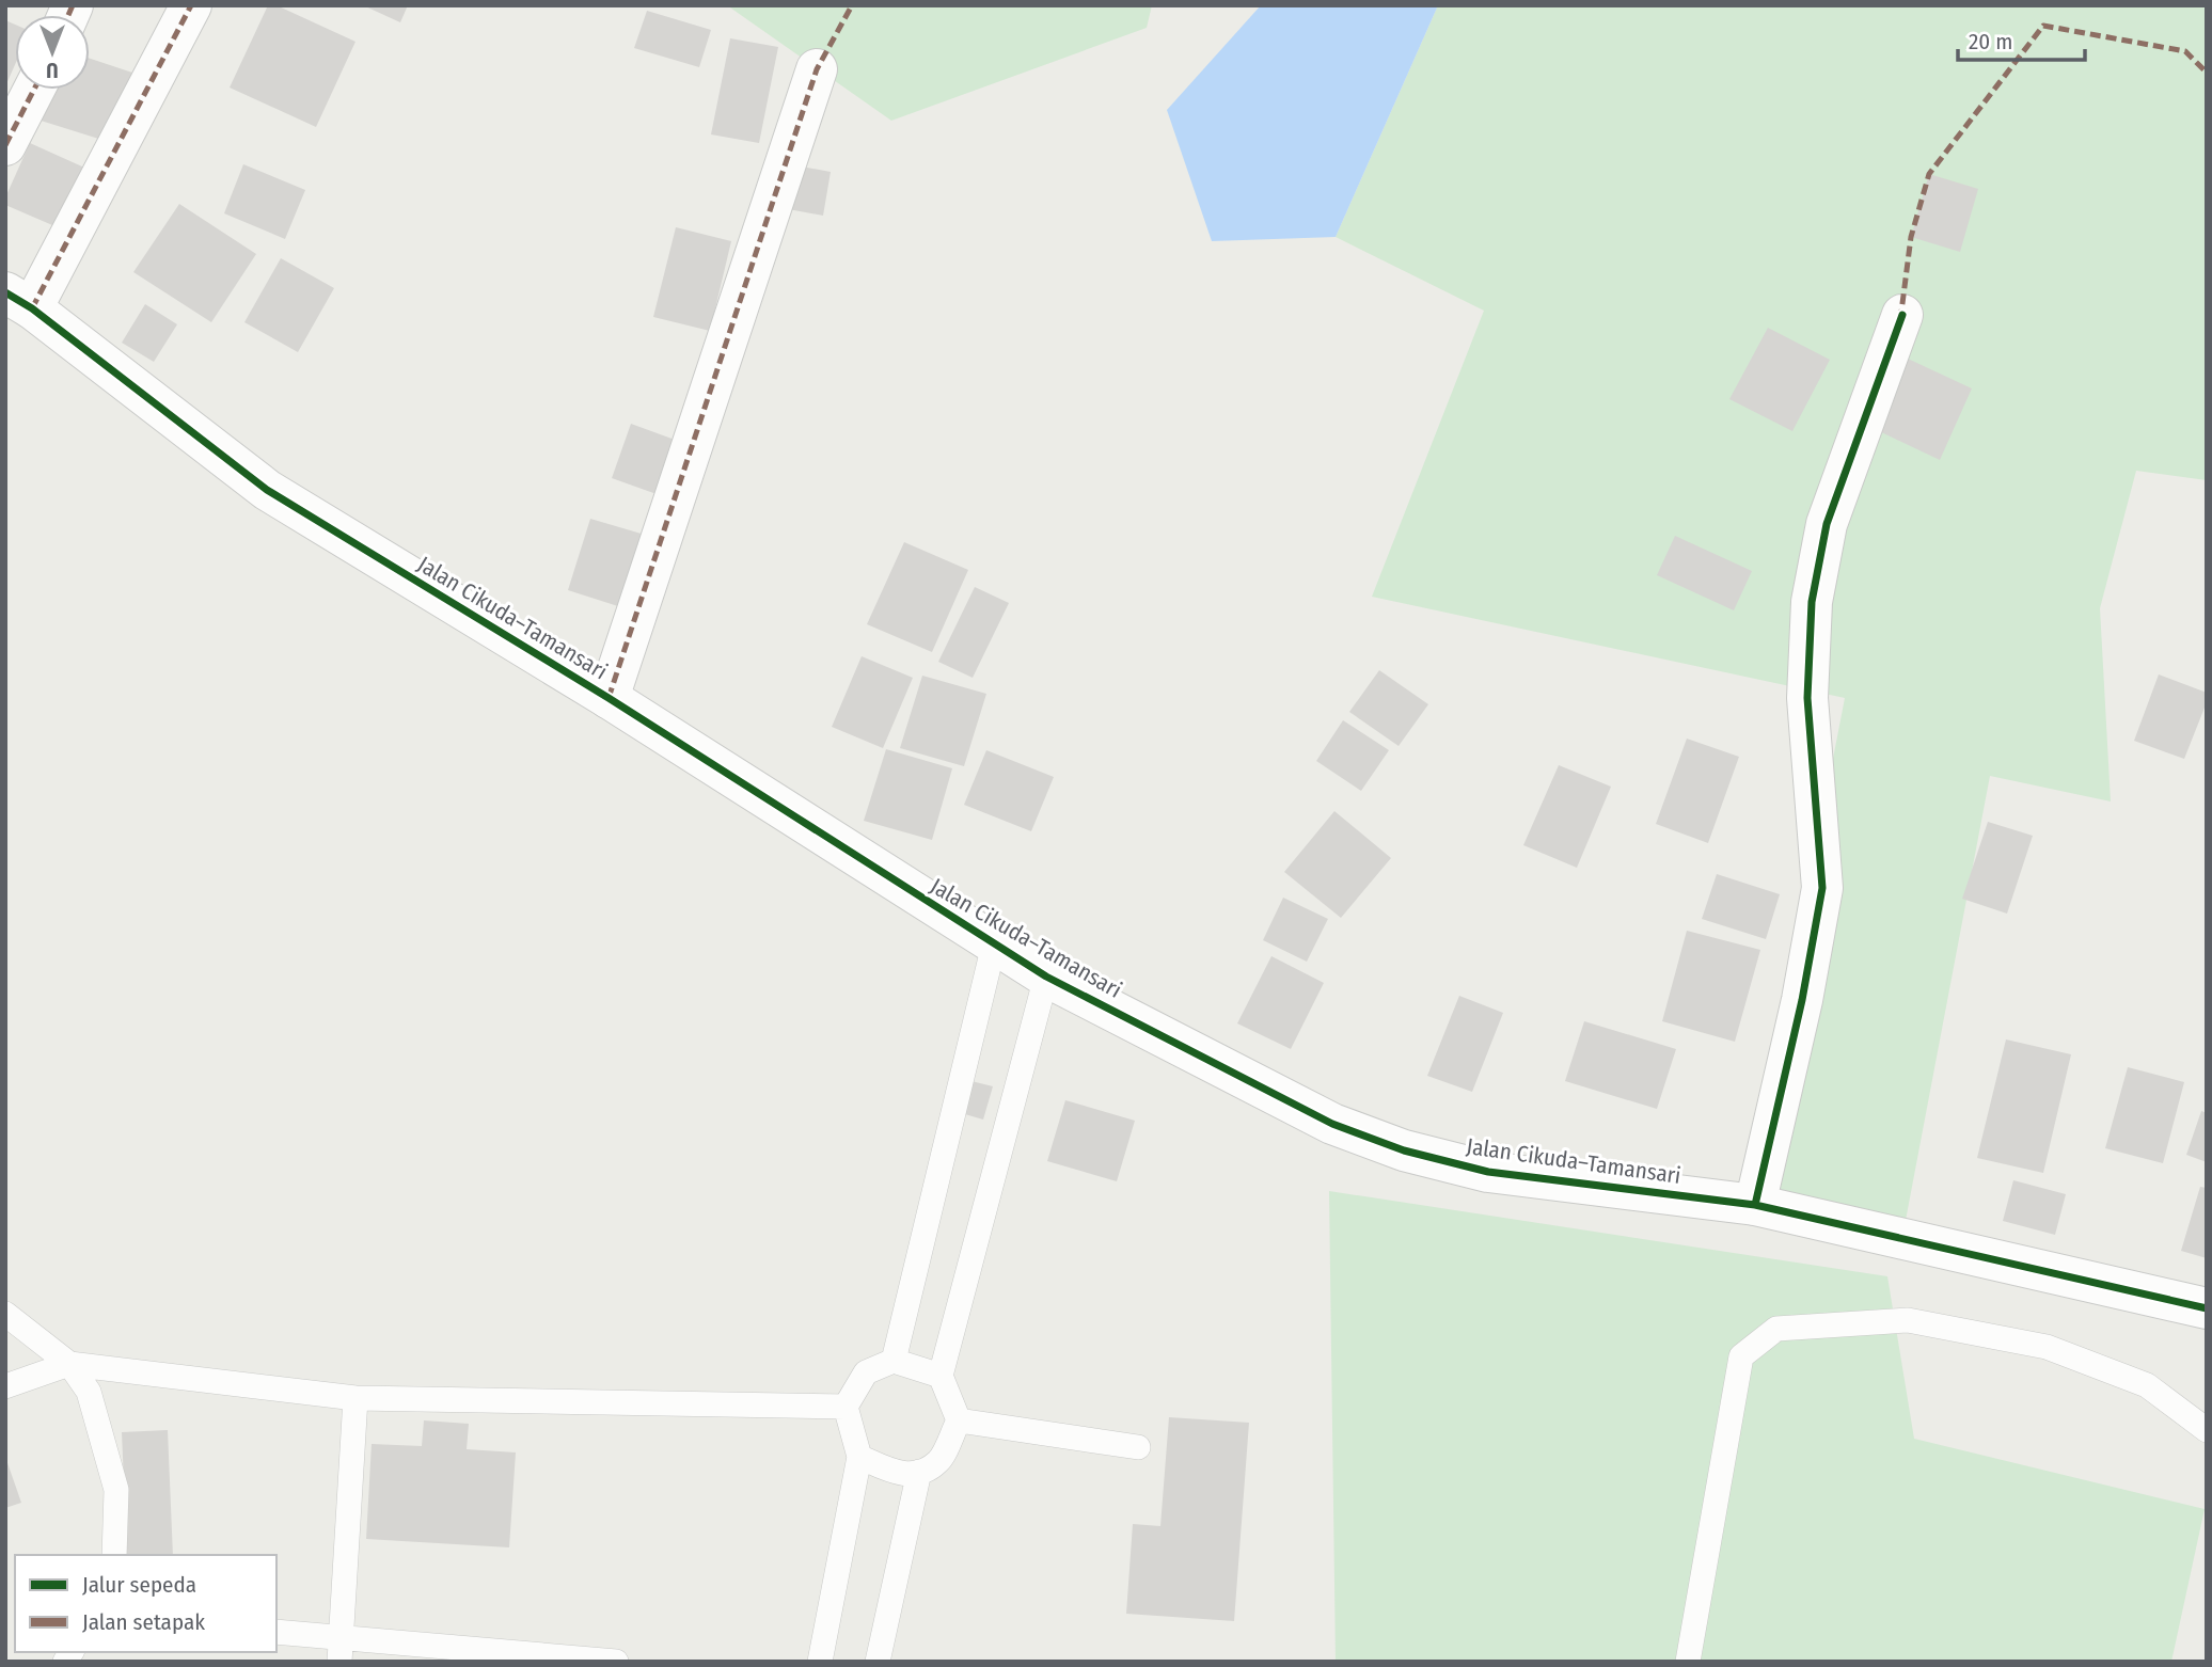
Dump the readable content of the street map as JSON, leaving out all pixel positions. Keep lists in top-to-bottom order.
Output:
{
  "streets": {
    "street": ["Jalan Cikuda–Tamansari"]
  },
  "legend": ["Jalur sepeda", "Jalan setapak"],
  "scale_bar": "20 m",
  "north": "bottom"
}
